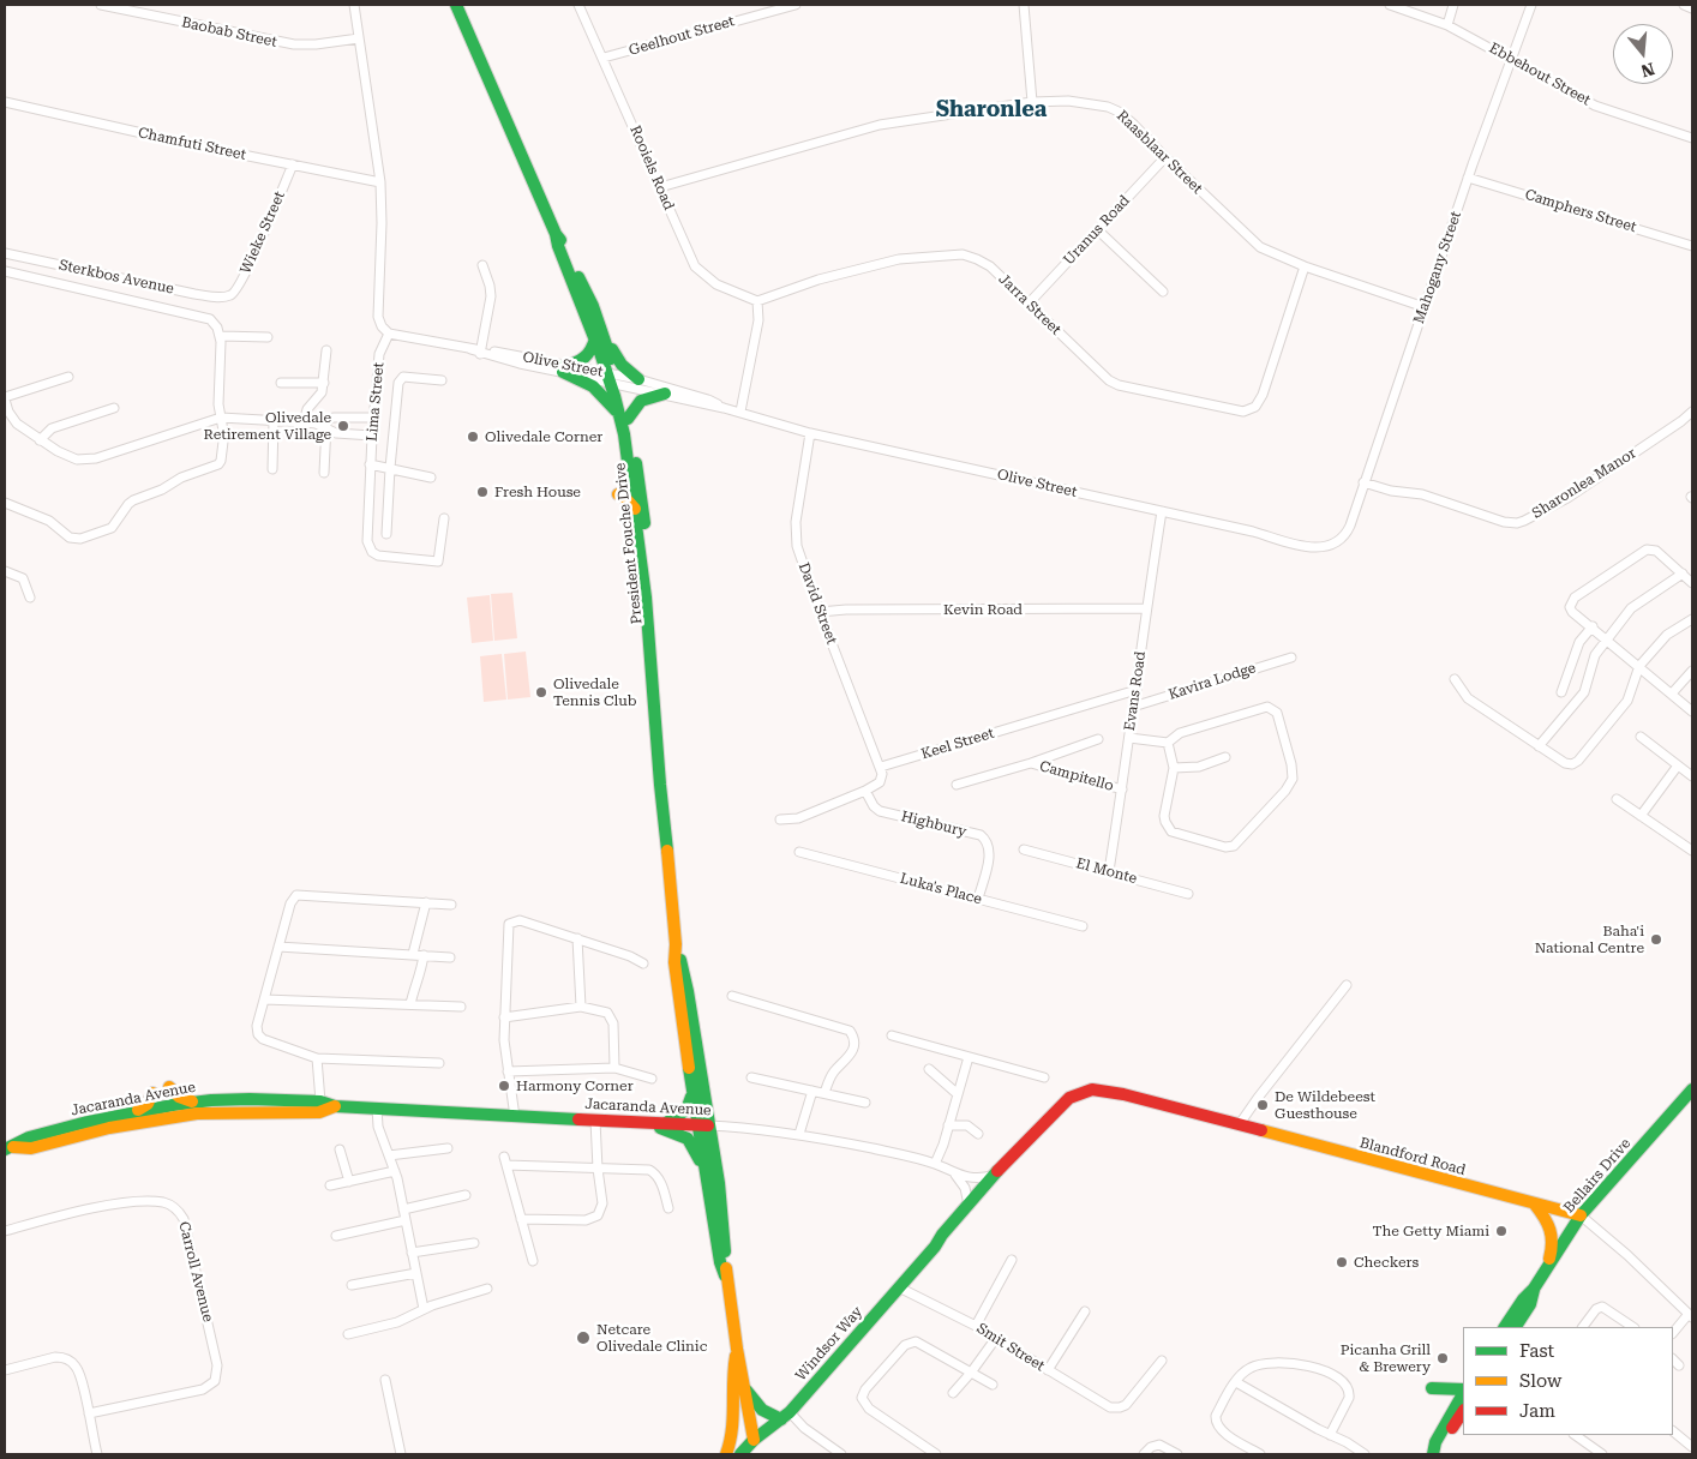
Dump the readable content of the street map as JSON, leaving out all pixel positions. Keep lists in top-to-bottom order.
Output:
{
  "streets": {
    "street": [
      "Baobab Street",
      "Geelhout Street",
      "Ebbehout Street",
      "Chamfuti Street",
      "Raasblaar Street",
      "Rooiels Road",
      "Camphers Street",
      "Uranus Road",
      "Wieke Street",
      "Mahogany Street",
      "Sterkbos Avenue",
      "Jarra Street",
      "Olive Street",
      "Lima Street",
      "Sharonlea Manor",
      "President Fouche Drive",
      "David Street",
      "Kevin Road",
      "Kavira Lodge",
      "Evans Road",
      "Keel Street",
      "Campitello",
      "Highbury",
      "El Monte",
      "Luka's Place",
      "Jacaranda Avenue",
      "Blandford Road",
      "Bellairs Drive",
      "Carroll Avenue",
      "Windsor Way",
      "Smit Street"
    ]
  },
  "crossings": [
    ["Geelhout Street", "Rooiels Road"],
    ["Ebbehout Street", "Mahogany Street"],
    ["Chamfuti Street", "Wieke Street"],
    ["Raasblaar Street", "Rooiels Road"],
    ["Raasblaar Street", "Uranus Road"],
    ["Raasblaar Street", "Mahogany Street"],
    ["Raasblaar Street", "Jarra Street"],
    ["Rooiels Road", "Jarra Street"],
    ["Camphers Street", "Mahogany Street"],
    ["Uranus Road", "Jarra Street"],
    ["Wieke Street", "Sterkbos Avenue"],
    ["Mahogany Street", "Olive Street"],
    ["Mahogany Street", "Sharonlea Manor"],
    ["Olive Street", "Lima Street"],
    ["Olive Street", "President Fouche Drive"],
    ["Olive Street", "David Street"],
    ["Olive Street", "Evans Road"],
    ["President Fouche Drive", "Jacaranda Avenue"],
    ["President Fouche Drive", "Windsor Way"],
    ["David Street", "Kevin Road"],
    ["David Street", "Keel Street"],
    ["Kevin Road", "Evans Road"],
    ["Kavira Lodge", "Evans Road"],
    ["Evans Road", "Keel Street"],
    ["Evans Road", "Campitello"],
    ["Evans Road", "El Monte"],
    ["Highbury", "Luka's Place"],
    ["Jacaranda Avenue", "Windsor Way"],
    ["Blandford Road", "Bellairs Drive"],
    ["Blandford Road", "Windsor Way"],
    ["Windsor Way", "Smit Street"]
  ],
  "districts": ["Sharonlea"],
  "places": [
    "Olivedale Retirement Village",
    "Olivedale Corner",
    "Fresh House",
    "Olivedale Tennis Club",
    "Baha'i National Centre",
    "Harmony Corner",
    "De Wildebeest Guesthouse",
    "The Getty Miami",
    "Checkers",
    "Netcare Olivedale Clinic",
    "Picanha Grill & Brewery"
  ],
  "legend": ["Fast", "Slow", "Jam"],
  "north": "bottom"
}
